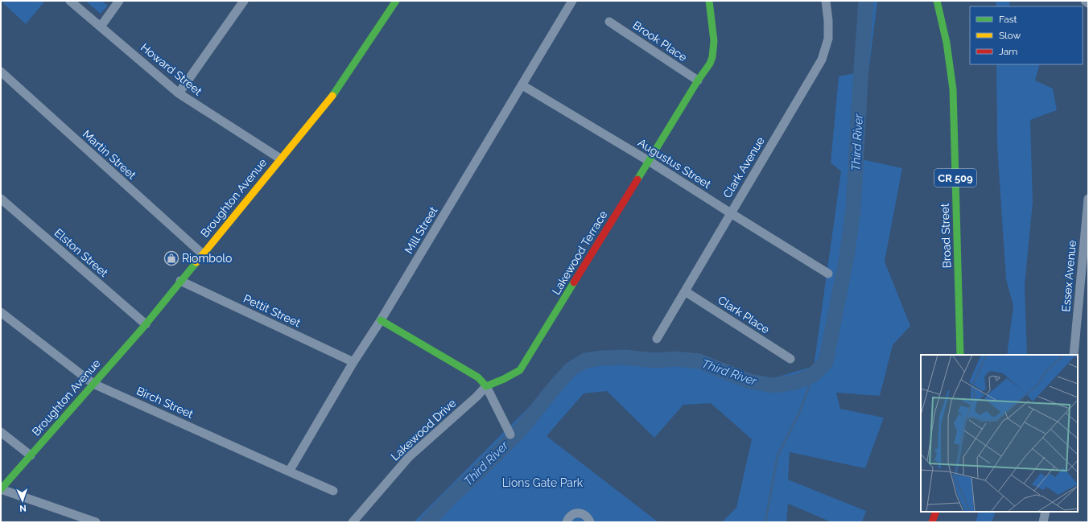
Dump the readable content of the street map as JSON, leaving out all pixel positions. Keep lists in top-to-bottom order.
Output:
{
  "streets": {
    "street": [
      "Brook Place",
      "Howard Street",
      "Martin Street",
      "Augustus Street",
      "Clark Avenue",
      "CR 509",
      "Broughton Avenue",
      "Mill Street",
      "Broad Street",
      "Elston Street",
      "Lakewood Terrace",
      "Essex Avenue",
      "Pettit Street",
      "Clark Place",
      "Birch Street",
      "Lakewood Drive"
    ]
  },
  "crossings": [
    ["Brook Place", "Lakewood Terrace"],
    ["Howard Street", "Broughton Avenue"],
    ["Martin Street", "Broughton Avenue"],
    ["Augustus Street", "Clark Avenue"],
    ["Augustus Street", "Mill Street"],
    ["Augustus Street", "Lakewood Terrace"],
    ["Clark Avenue", "Clark Place"],
    ["Broughton Avenue", "Elston Street"],
    ["Broughton Avenue", "Pettit Street"],
    ["Broughton Avenue", "Birch Street"],
    ["Mill Street", "Pettit Street"],
    ["Mill Street", "Birch Street"],
    ["Lakewood Terrace", "Lakewood Drive"]
  ],
  "water": ["Third River"],
  "parks": ["Lions Gate Park"],
  "places": {
    "shop": ["Riombolo"]
  },
  "legend": ["Fast", "Slow", "Jam"],
  "north": "bottom"
}
